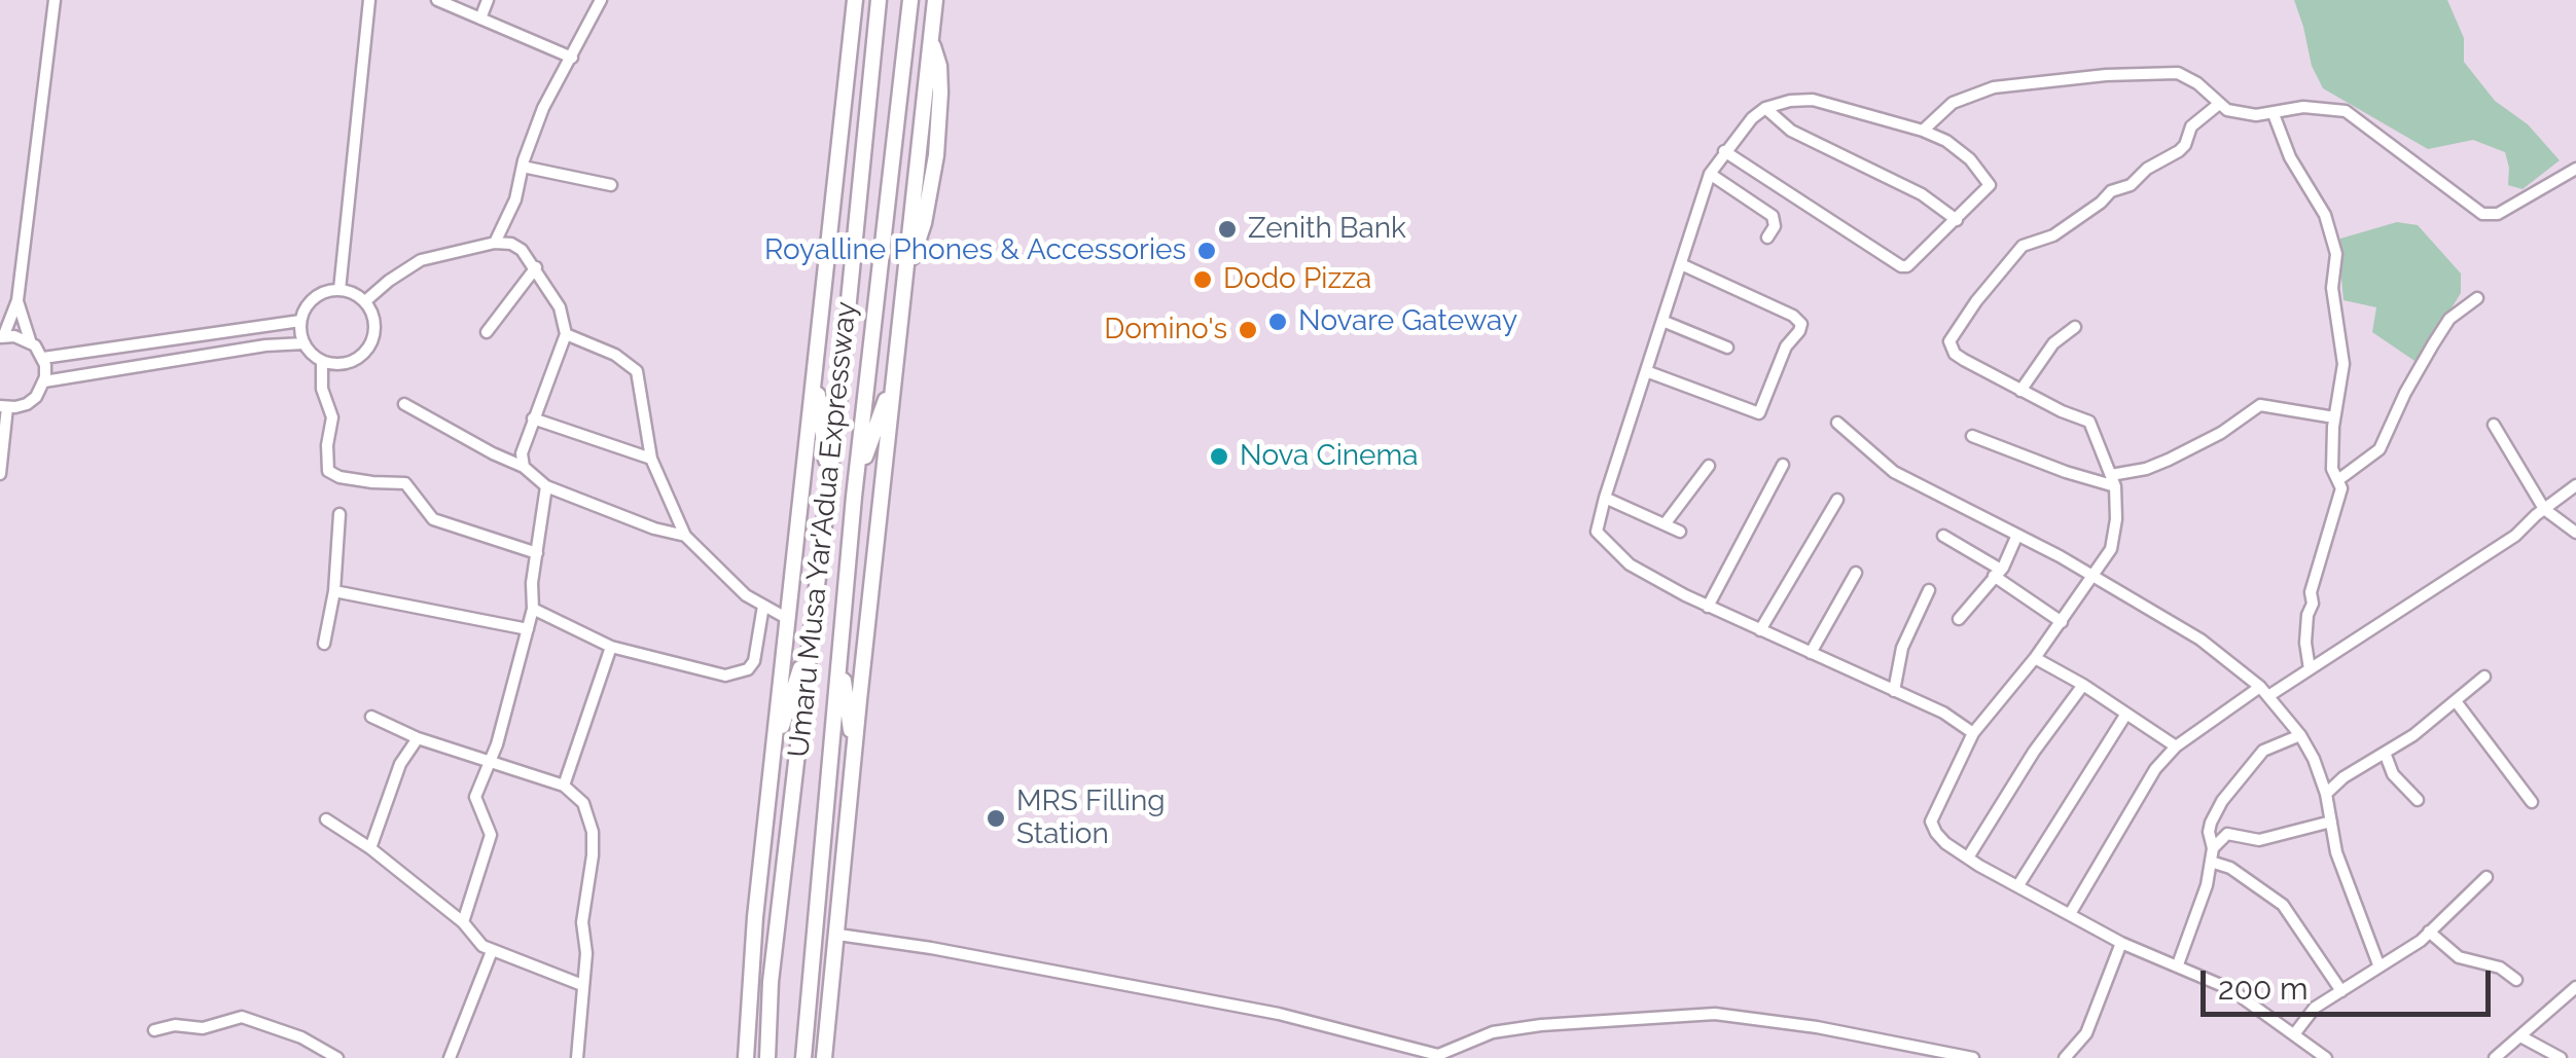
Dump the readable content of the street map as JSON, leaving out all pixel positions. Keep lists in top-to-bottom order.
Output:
{
  "streets": {
    "highway": ["Umaru Musa Yar'Adua Expressway"]
  },
  "places": [
    "Zenith Bank",
    "Royalline Phones & Accessories",
    "Dodo Pizza",
    "Novare Gateway",
    "Domino's",
    "Nova Cinema",
    "MRS Filling Station"
  ],
  "scale_bar": "200 m"
}
